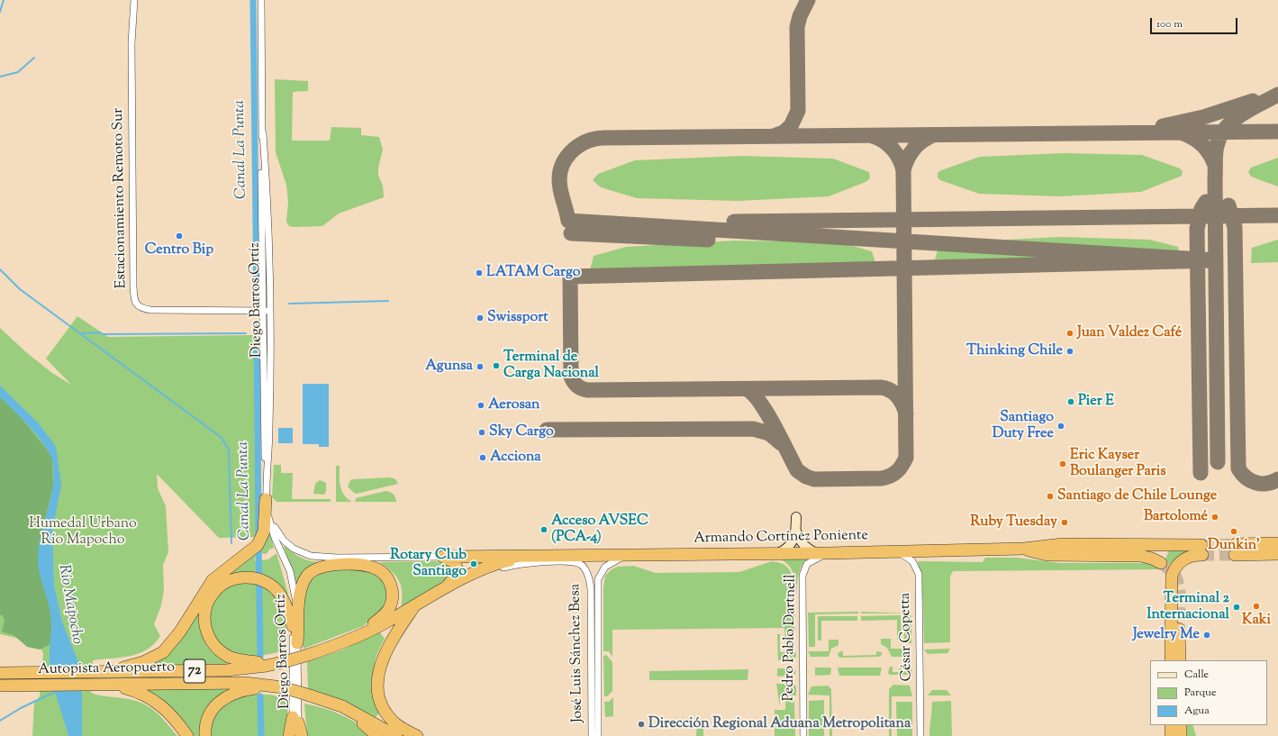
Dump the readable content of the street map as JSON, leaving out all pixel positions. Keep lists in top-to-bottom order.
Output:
{
  "streets": {
    "highway": ["Armando Cortínez Poniente", "Autopista Aeropuerto", "72"],
    "street": [
      "Estacionamiento Remoto Sur",
      "Diego Barros Ortíz",
      "César Copetta",
      "Pedro Pablo Dartnell",
      "José Luis Sánchez Besa"
    ]
  },
  "crossings": [
    ["Estacionamiento Remoto Sur", "Diego Barros Ortíz"],
    ["Armando Cortínez Poniente", "César Copetta"],
    ["Armando Cortínez Poniente", "Pedro Pablo Dartnell"],
    ["Armando Cortínez Poniente", "José Luis Sánchez Besa"],
    ["Armando Cortínez Poniente", "Autopista Aeropuerto"],
    ["José Luis Sánchez Besa", "Autopista Aeropuerto"]
  ],
  "water": ["Canal La Punta", "Río Mapocho"],
  "parks": ["Humedal Urbano Río Mapocho"],
  "places": [
    "Centro Bip",
    "LATAM Cargo",
    "Swissport",
    "Juan Valdez Café",
    "Thinking Chile",
    "Terminal de Carga Nacional",
    "Agunsa",
    "Pier E",
    "Aerosan",
    "Santiago Duty Free",
    "Sky Cargo",
    "Acciona",
    "Eric Kayser Boulanger Paris",
    "Santiago de Chile Lounge",
    "Bartolomé",
    "Ruby Tuesday",
    "Acceso AVSEC (PCA-4)",
    "Dunkin'",
    "Rotary Club Santiago",
    "Kaki",
    "Terminal 2 Internacional",
    "Jewelry Me",
    "Dirección Regional Aduana Metropolitana"
  ],
  "legend": ["Calle", "Parque", "Agua"],
  "scale_bar": "100 m"
}
